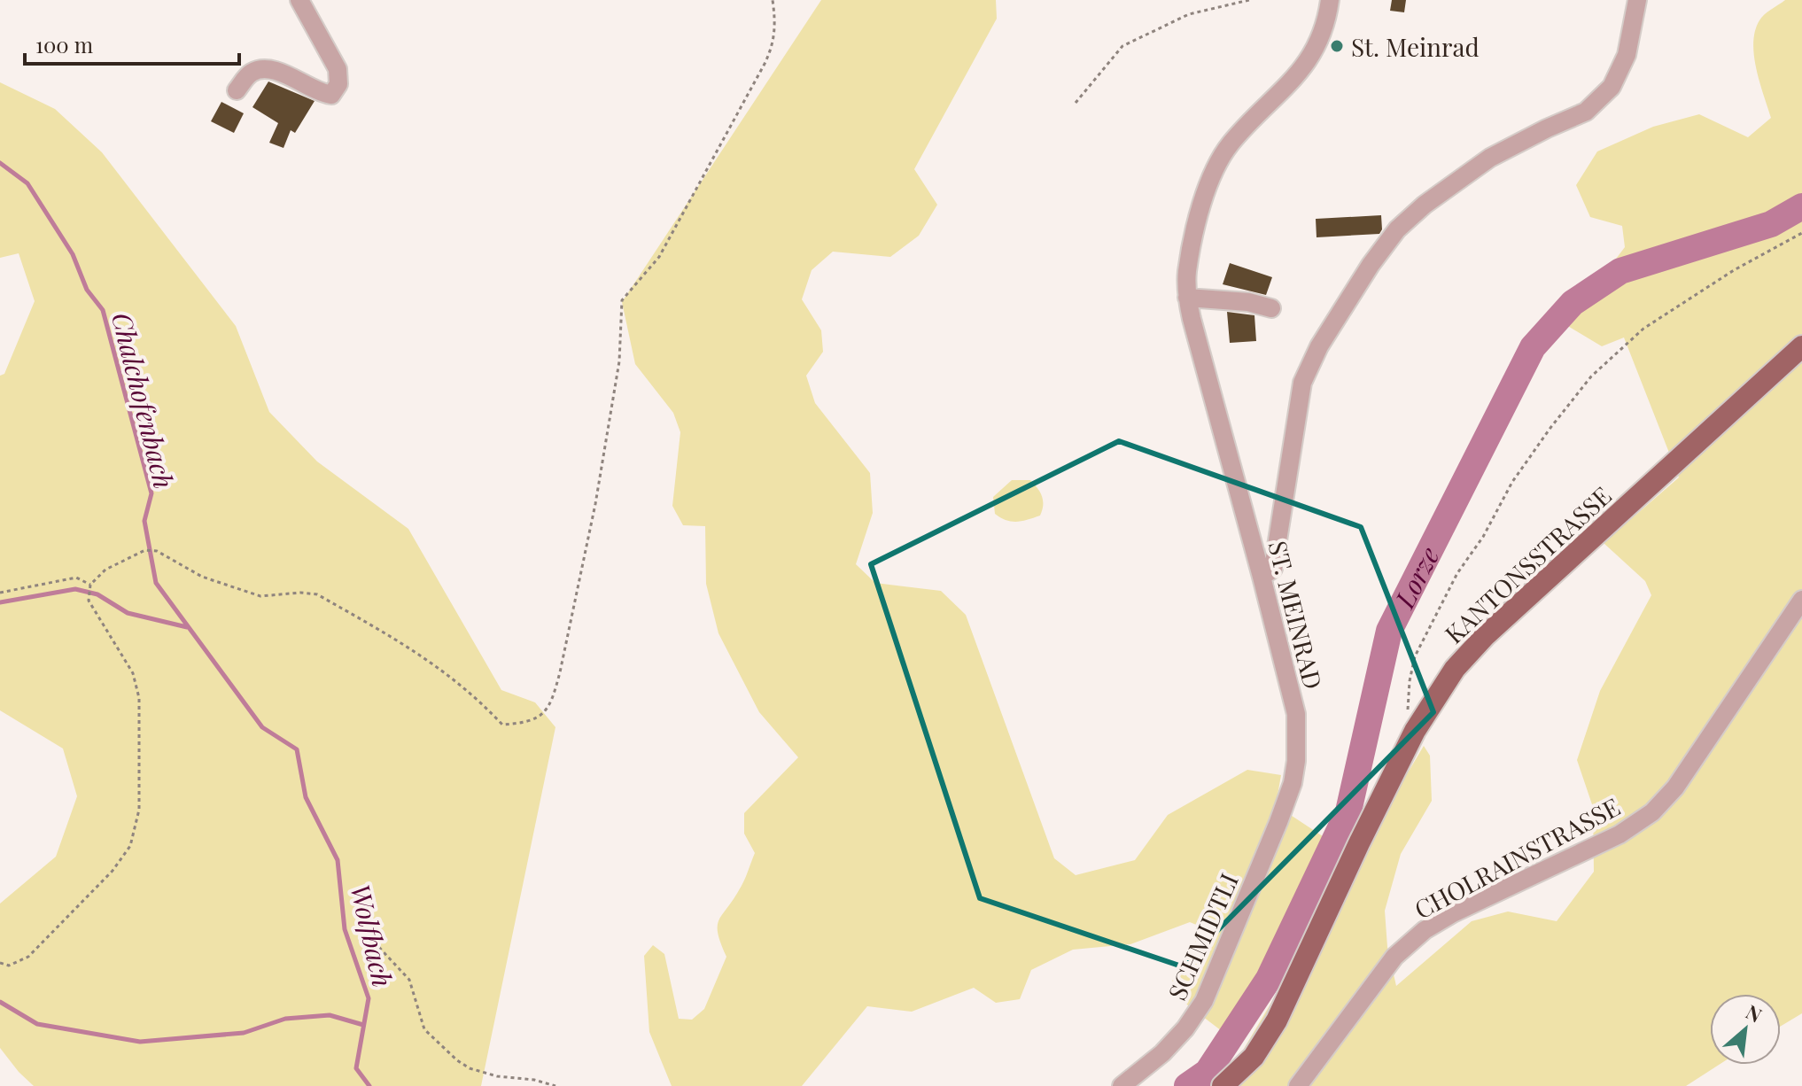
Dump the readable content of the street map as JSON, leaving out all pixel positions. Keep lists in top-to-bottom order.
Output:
{
  "streets": {
    "main road": ["KANTONSSTRASSE"],
    "street": ["ST. MEINRAD", "CHOLRAINSTRASSE", "SCHMIDTLI"]
  },
  "crossings": [
    ["ST. MEINRAD", "SCHMIDTLI"]
  ],
  "water": ["Chalchofenbach", "Lorze", "Wolfbach"],
  "places": ["St. Meinrad"],
  "scale_bar": "100 m",
  "north": "top right"
}
